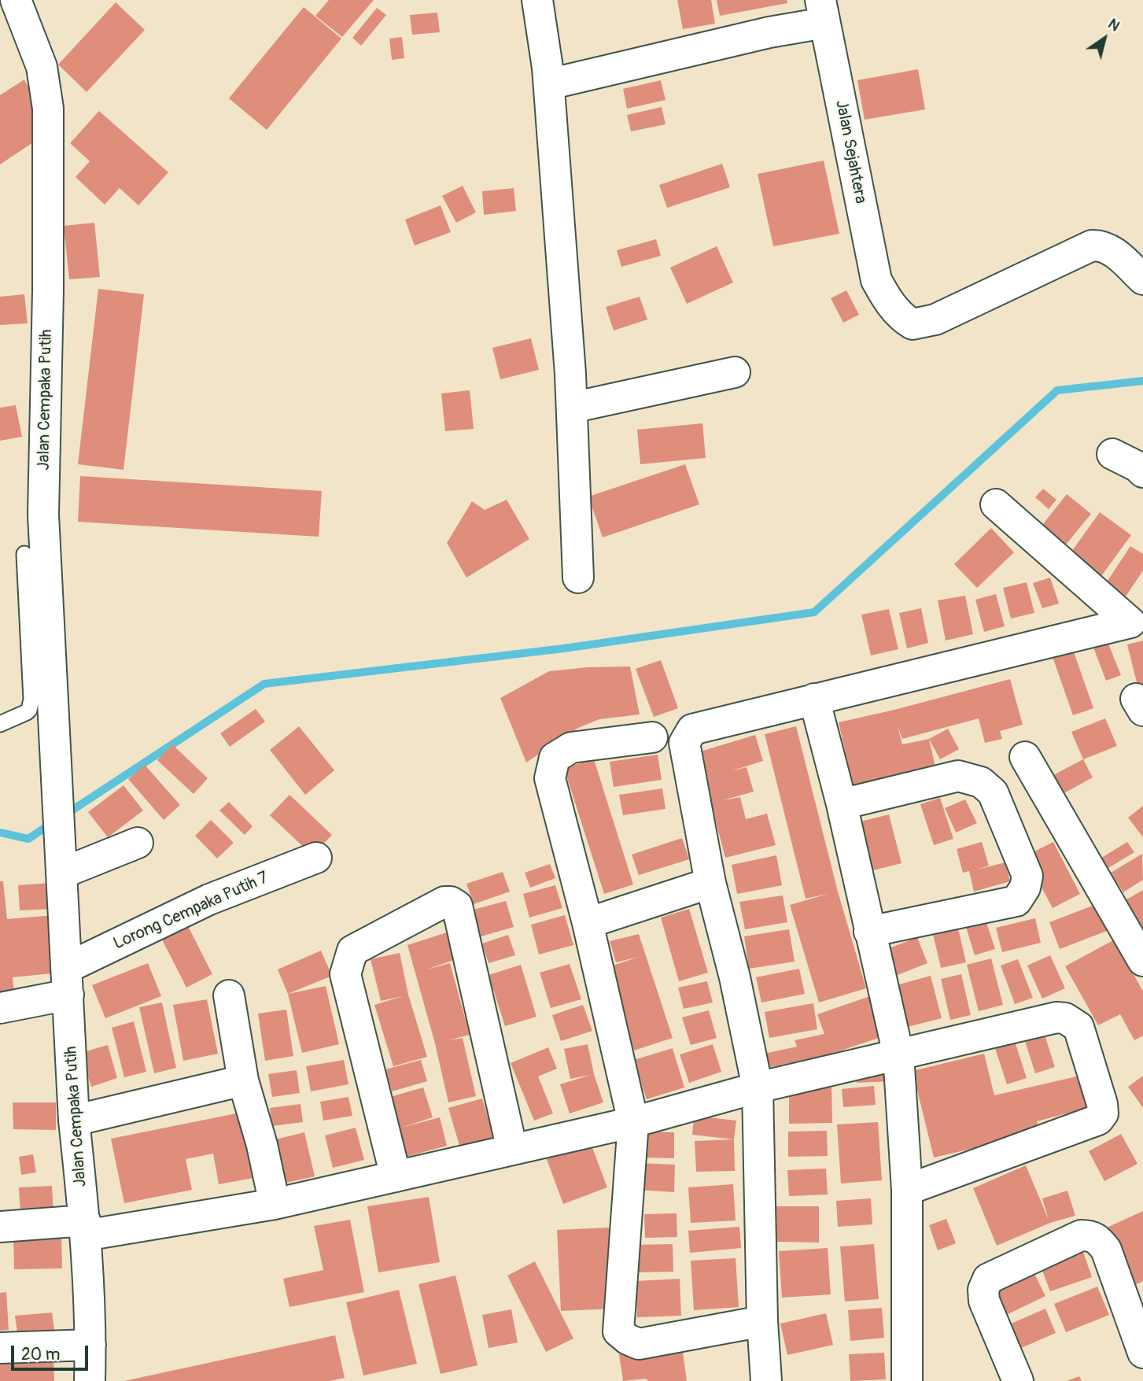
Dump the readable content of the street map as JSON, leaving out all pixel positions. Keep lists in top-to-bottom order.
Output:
{
  "streets": {
    "street": ["Jalan Sejahtera", "Jalan Cempaka Putih", "Lorong Cempaka Putih 7"]
  },
  "crossings": [
    ["Jalan Cempaka Putih", "Lorong Cempaka Putih 7"]
  ],
  "scale_bar": "20 m",
  "north": "top right"
}
